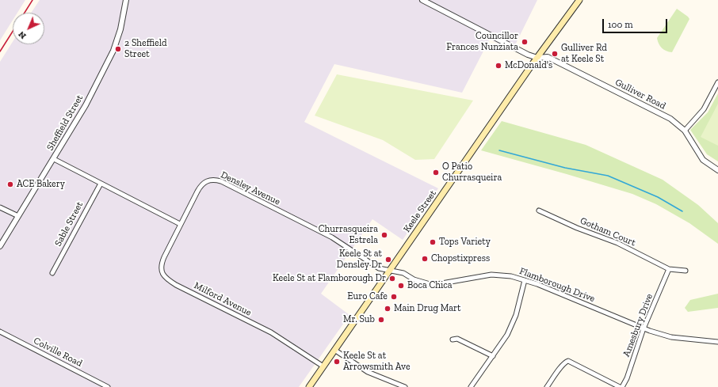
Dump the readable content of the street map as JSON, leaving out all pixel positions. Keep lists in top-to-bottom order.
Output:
{
  "streets": {
    "main road": ["Keele Street"],
    "street": [
      "Gulliver Road",
      "Sheffield Street",
      "Densley Avenue",
      "Sable Street",
      "Gotham Court",
      "Flamborough Drive",
      "Milford Avenue",
      "Amesbury Drive",
      "Colville Road"
    ]
  },
  "crossings": [
    ["Gulliver Road", "Keele Street"],
    ["Densley Avenue", "Keele Street"],
    ["Densley Avenue", "Flamborough Drive"],
    ["Densley Avenue", "Milford Avenue"],
    ["Keele Street", "Flamborough Drive"],
    ["Keele Street", "Milford Avenue"],
    ["Gotham Court", "Amesbury Drive"],
    ["Flamborough Drive", "Amesbury Drive"]
  ],
  "places": [
    "Councillor Frances Nunziata",
    "2 Sheffield Street",
    "Gulliver Rd at Keele St",
    "McDonald's",
    "O Patio Churrasqueira",
    "ACE Bakery",
    "Churrasqueira Estrela",
    "Tops Variety",
    "Chopstixpress",
    "Keele St at Densley Dr",
    "Keele St at Flamborough Dr",
    "Boca Chica",
    "Euro Cafe",
    "Main Drug Mart",
    "Mr. Sub",
    "Keele St at Arrowsmith Ave"
  ],
  "scale_bar": "100 m",
  "north": "bottom left"
}
